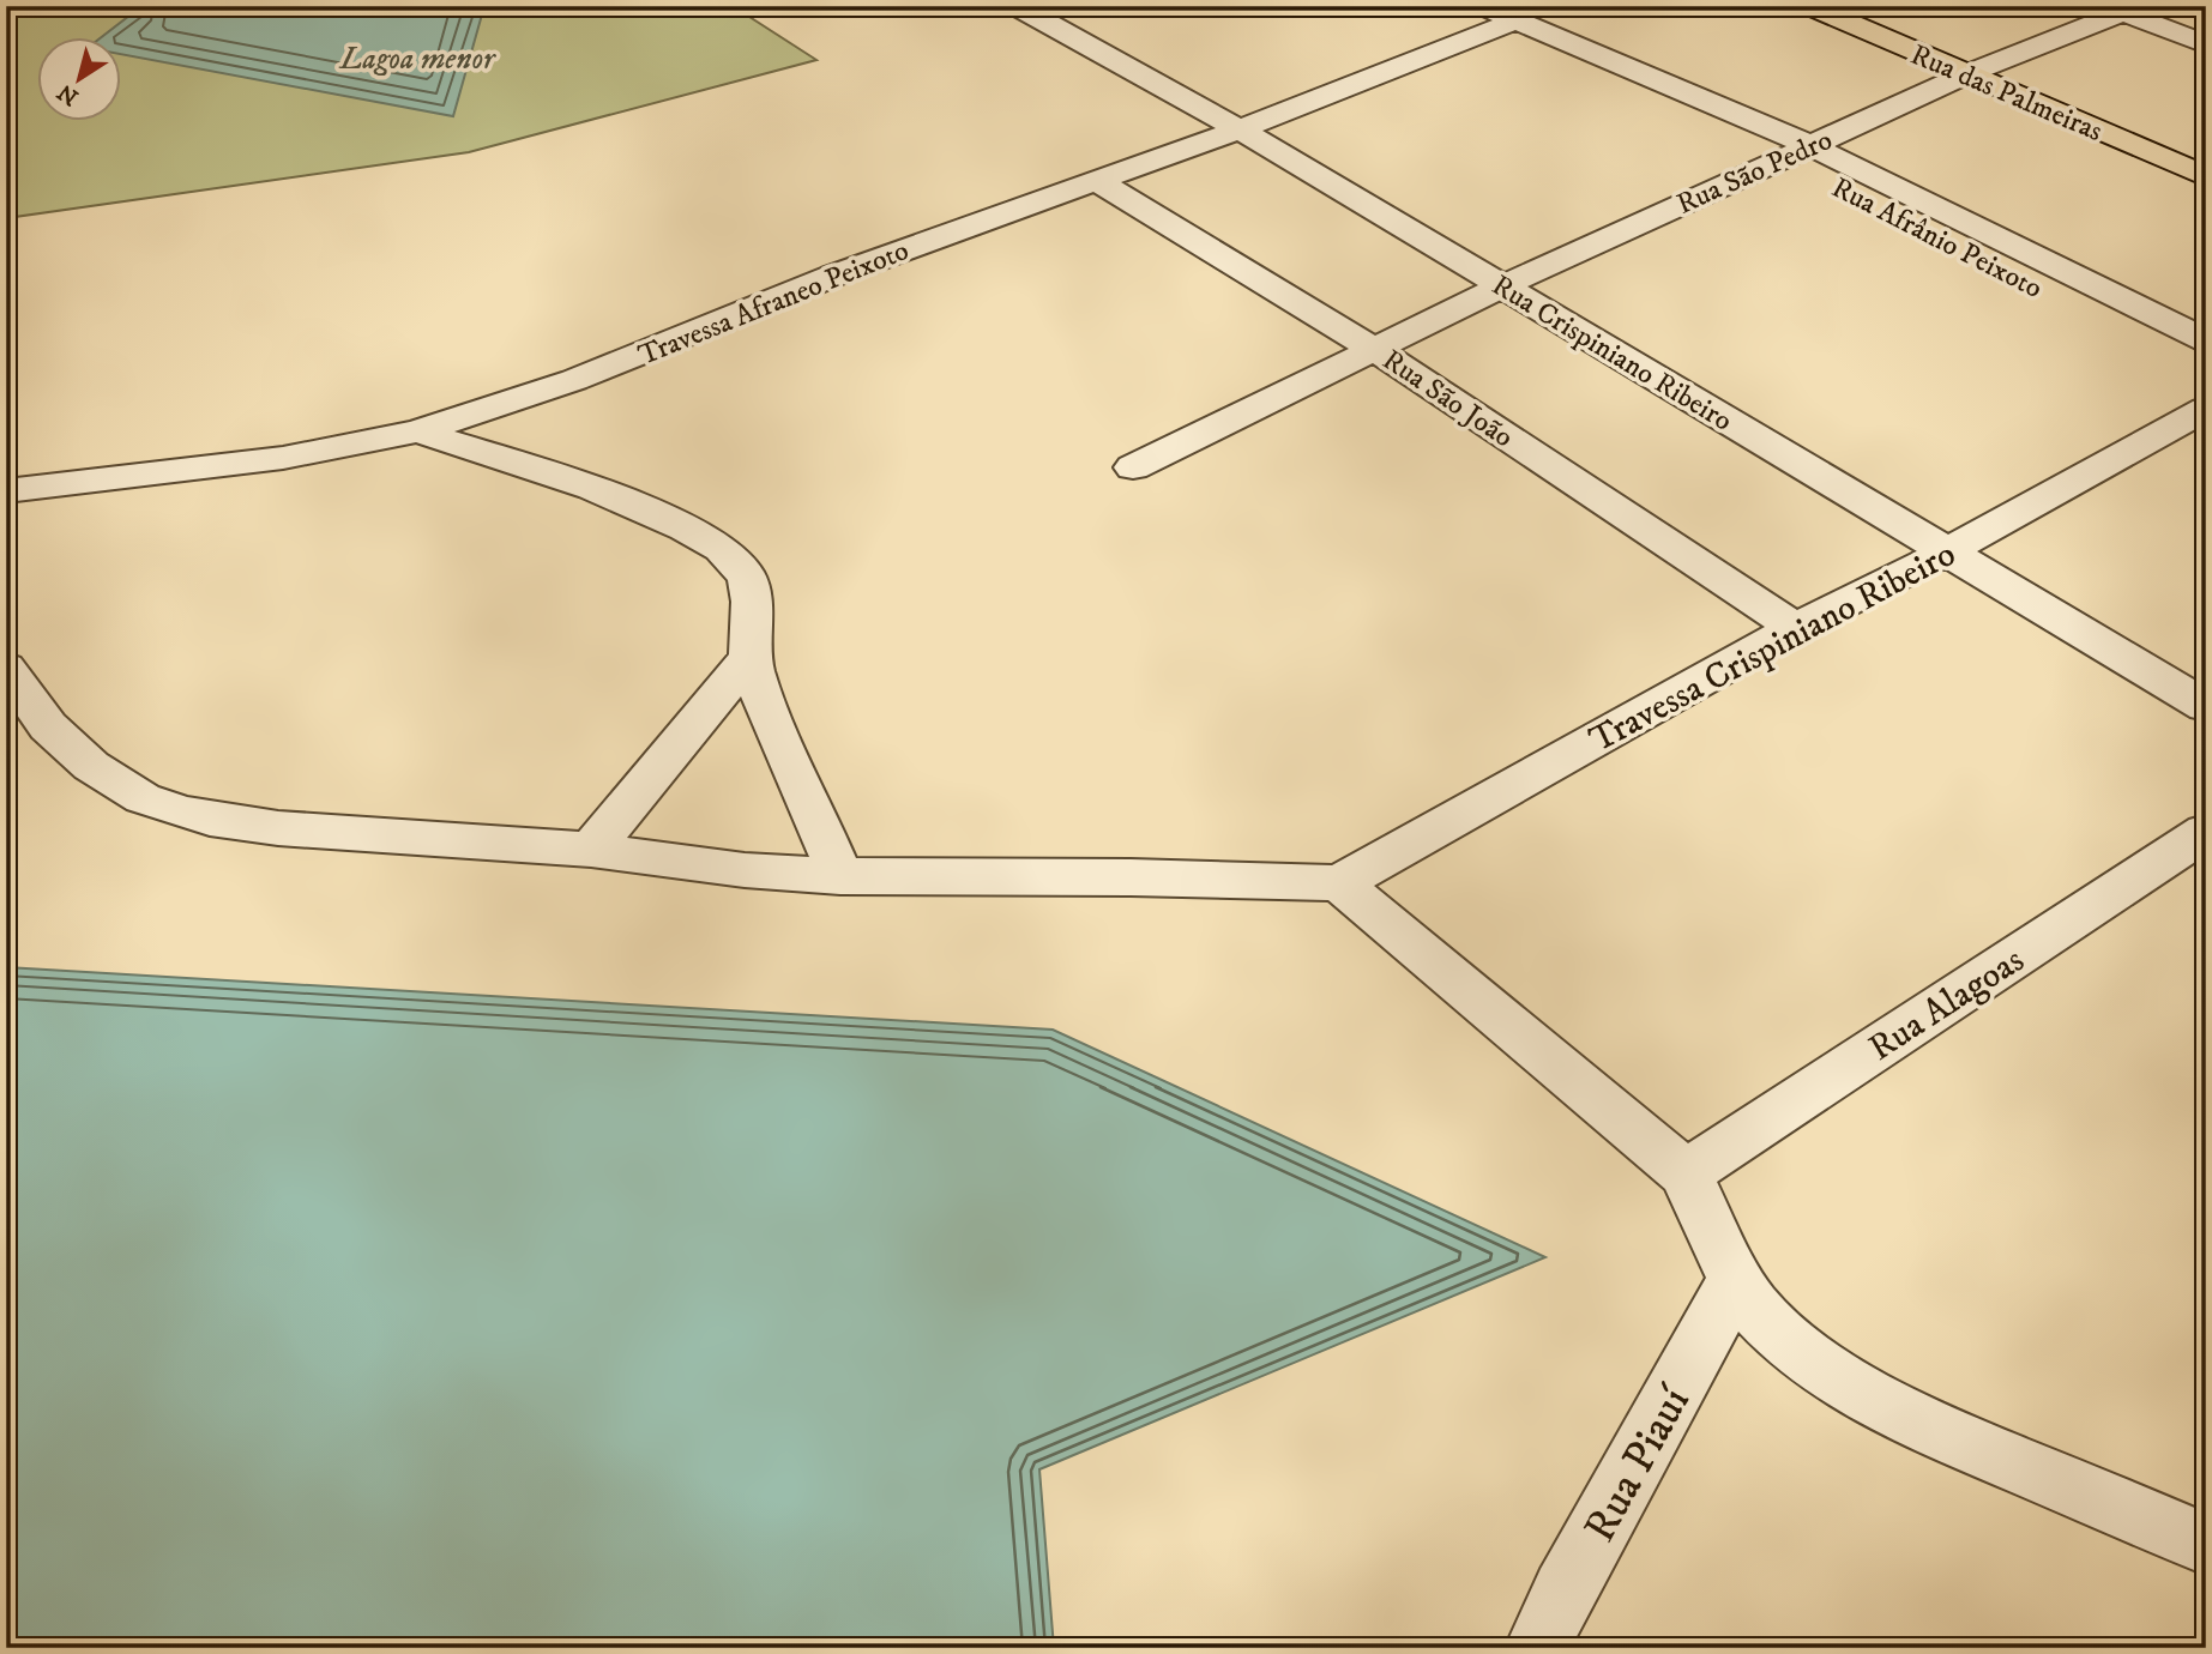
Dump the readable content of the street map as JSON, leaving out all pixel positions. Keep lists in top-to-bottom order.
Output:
{
  "streets": {
    "main road": ["Rua das Palmeiras"],
    "street": [
      "Rua São Pedro",
      "Rua Afrânio Peixoto",
      "Travessa Afraneo Peixoto",
      "Rua Crispiniano Ribeiro",
      "Rua São João",
      "Travessa Crispiniano Ribeiro",
      "Rua Alagoas",
      "Rua Piauí"
    ]
  },
  "crossings": [
    ["Rua das Palmeiras", "Rua São Pedro"],
    ["Rua São Pedro", "Rua Afrânio Peixoto"],
    ["Rua São Pedro", "Rua Crispiniano Ribeiro"],
    ["Rua São Pedro", "Rua São João"],
    ["Rua Afrânio Peixoto", "Travessa Afraneo Peixoto"],
    ["Travessa Afraneo Peixoto", "Rua Crispiniano Ribeiro"],
    ["Travessa Afraneo Peixoto", "Rua São João"],
    ["Rua Crispiniano Ribeiro", "Travessa Crispiniano Ribeiro"],
    ["Rua São João", "Travessa Crispiniano Ribeiro"]
  ],
  "water": ["Lagoa menor"],
  "north": "bottom left"
}
